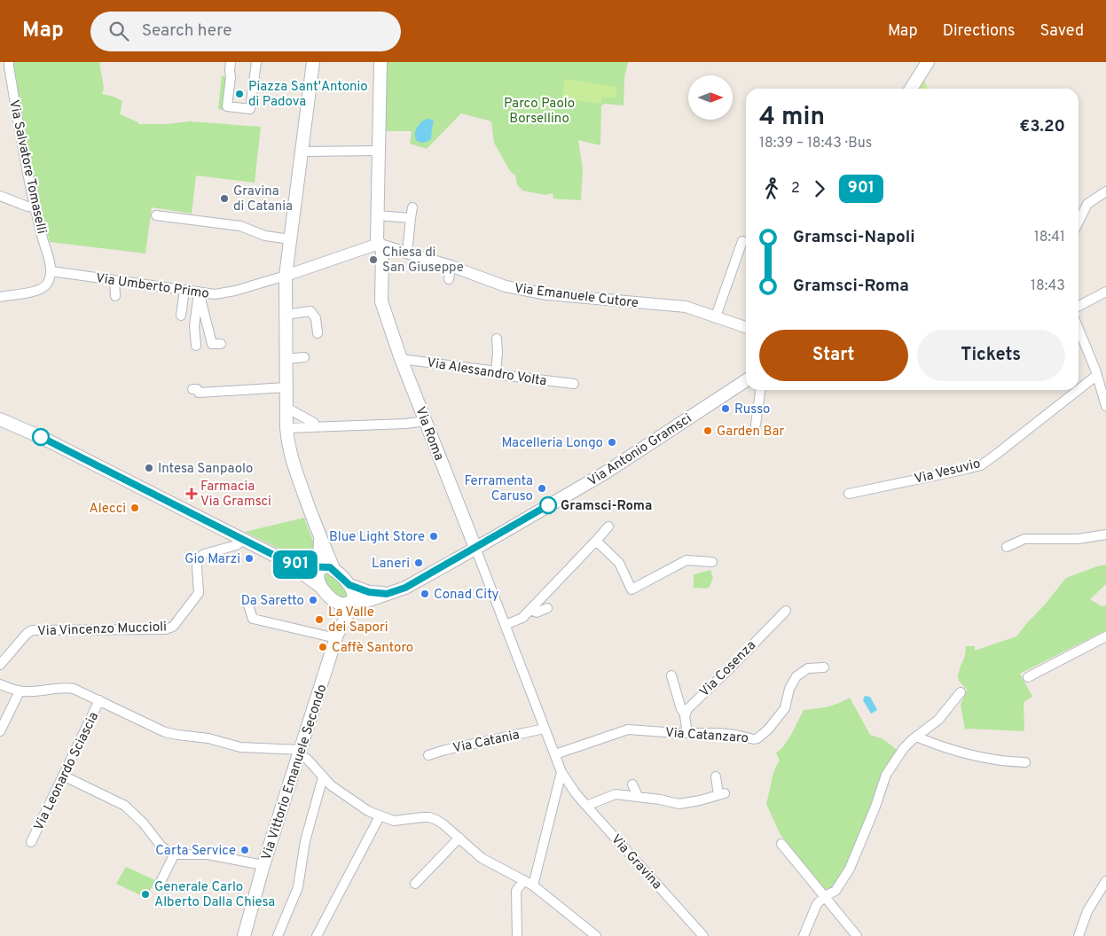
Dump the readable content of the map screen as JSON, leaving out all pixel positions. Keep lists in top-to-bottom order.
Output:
{
  "streets": {
    "main road": ["Via Roma", "Via Antonio Gramsci", "Via Vittorio Emanuele Secondo"],
    "street": [
      "Via Salvatore Tomaselli",
      "Via Umberto Primo",
      "Via Emanuele Cutore",
      "Via Alessandro Volta",
      "Via Vesuvio",
      "Via Vincenzo Muccioli",
      "Via Cosenza",
      "Via Catanzaro",
      "Via Catania",
      "Via Leonardo Sciascia",
      "Via Gravina"
    ]
  },
  "crossings": [
    ["Via Salvatore Tomaselli", "Via Umberto Primo"],
    ["Via Umberto Primo", "Via Emanuele Cutore"],
    ["Via Umberto Primo", "Via Roma"],
    ["Via Emanuele Cutore", "Via Roma"],
    ["Via Alessandro Volta", "Via Roma"],
    ["Via Roma", "Via Antonio Gramsci"],
    ["Via Roma", "Via Catanzaro"],
    ["Via Roma", "Via Catania"],
    ["Via Roma", "Via Gravina"],
    ["Via Antonio Gramsci", "Via Vittorio Emanuele Secondo"]
  ],
  "parks": ["Parco Paolo Borsellino"],
  "places": {
    "other": [
      "Piazza Sant'Antonio di Padova",
      "Gravina di Catania",
      "Chiesa di San Giuseppe",
      "Russo",
      "Garden Bar",
      "Macelleria Longo",
      "Intesa Sanpaolo",
      "Ferramenta Caruso",
      "Gramsci-Roma",
      "Alecci",
      "Blue Light Store",
      "Gio Marzi",
      "Laneri",
      "Conad City",
      "Da Saretto",
      "La Valle dei Sapori",
      "Caffè Santoro",
      "Carta Service",
      "Generale Carlo Alberto Dalla Chiesa"
    ],
    "health": ["Farmacia Via Gramsci"]
  },
  "lines": ["bus line 901"],
  "north": "right",
  "page": {
    "header": "Map",
    "search": "Search here",
    "nav": ["Map", "Directions", "Saved"],
    "on_map": "901",
    "heading": ["4 min", "18:39 – 18:43 · Bus", "€3.20"],
    "legs": ["2", "901"],
    "list": [
      {
        "name": "Gramsci-Napoli",
        "value": "18:41"
      },
      {
        "name": "Gramsci-Roma",
        "value": "18:43"
      }
    ],
    "buttons": ["Start", "Tickets"]
  }
}
